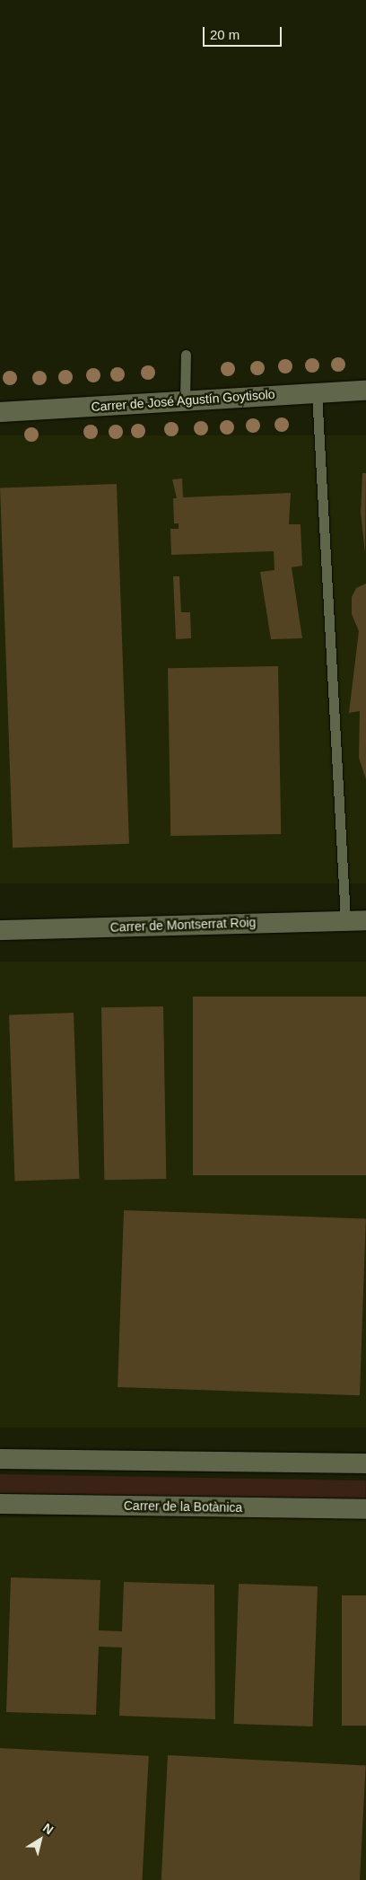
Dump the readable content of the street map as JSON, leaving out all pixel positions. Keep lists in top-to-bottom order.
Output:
{
  "streets": {
    "street": ["Carrer de José Agustín Goytisolo", "Carrer de Montserrat Roig", "Carrer de la Botànica"]
  },
  "scale_bar": "20 m",
  "north": "top right"
}
